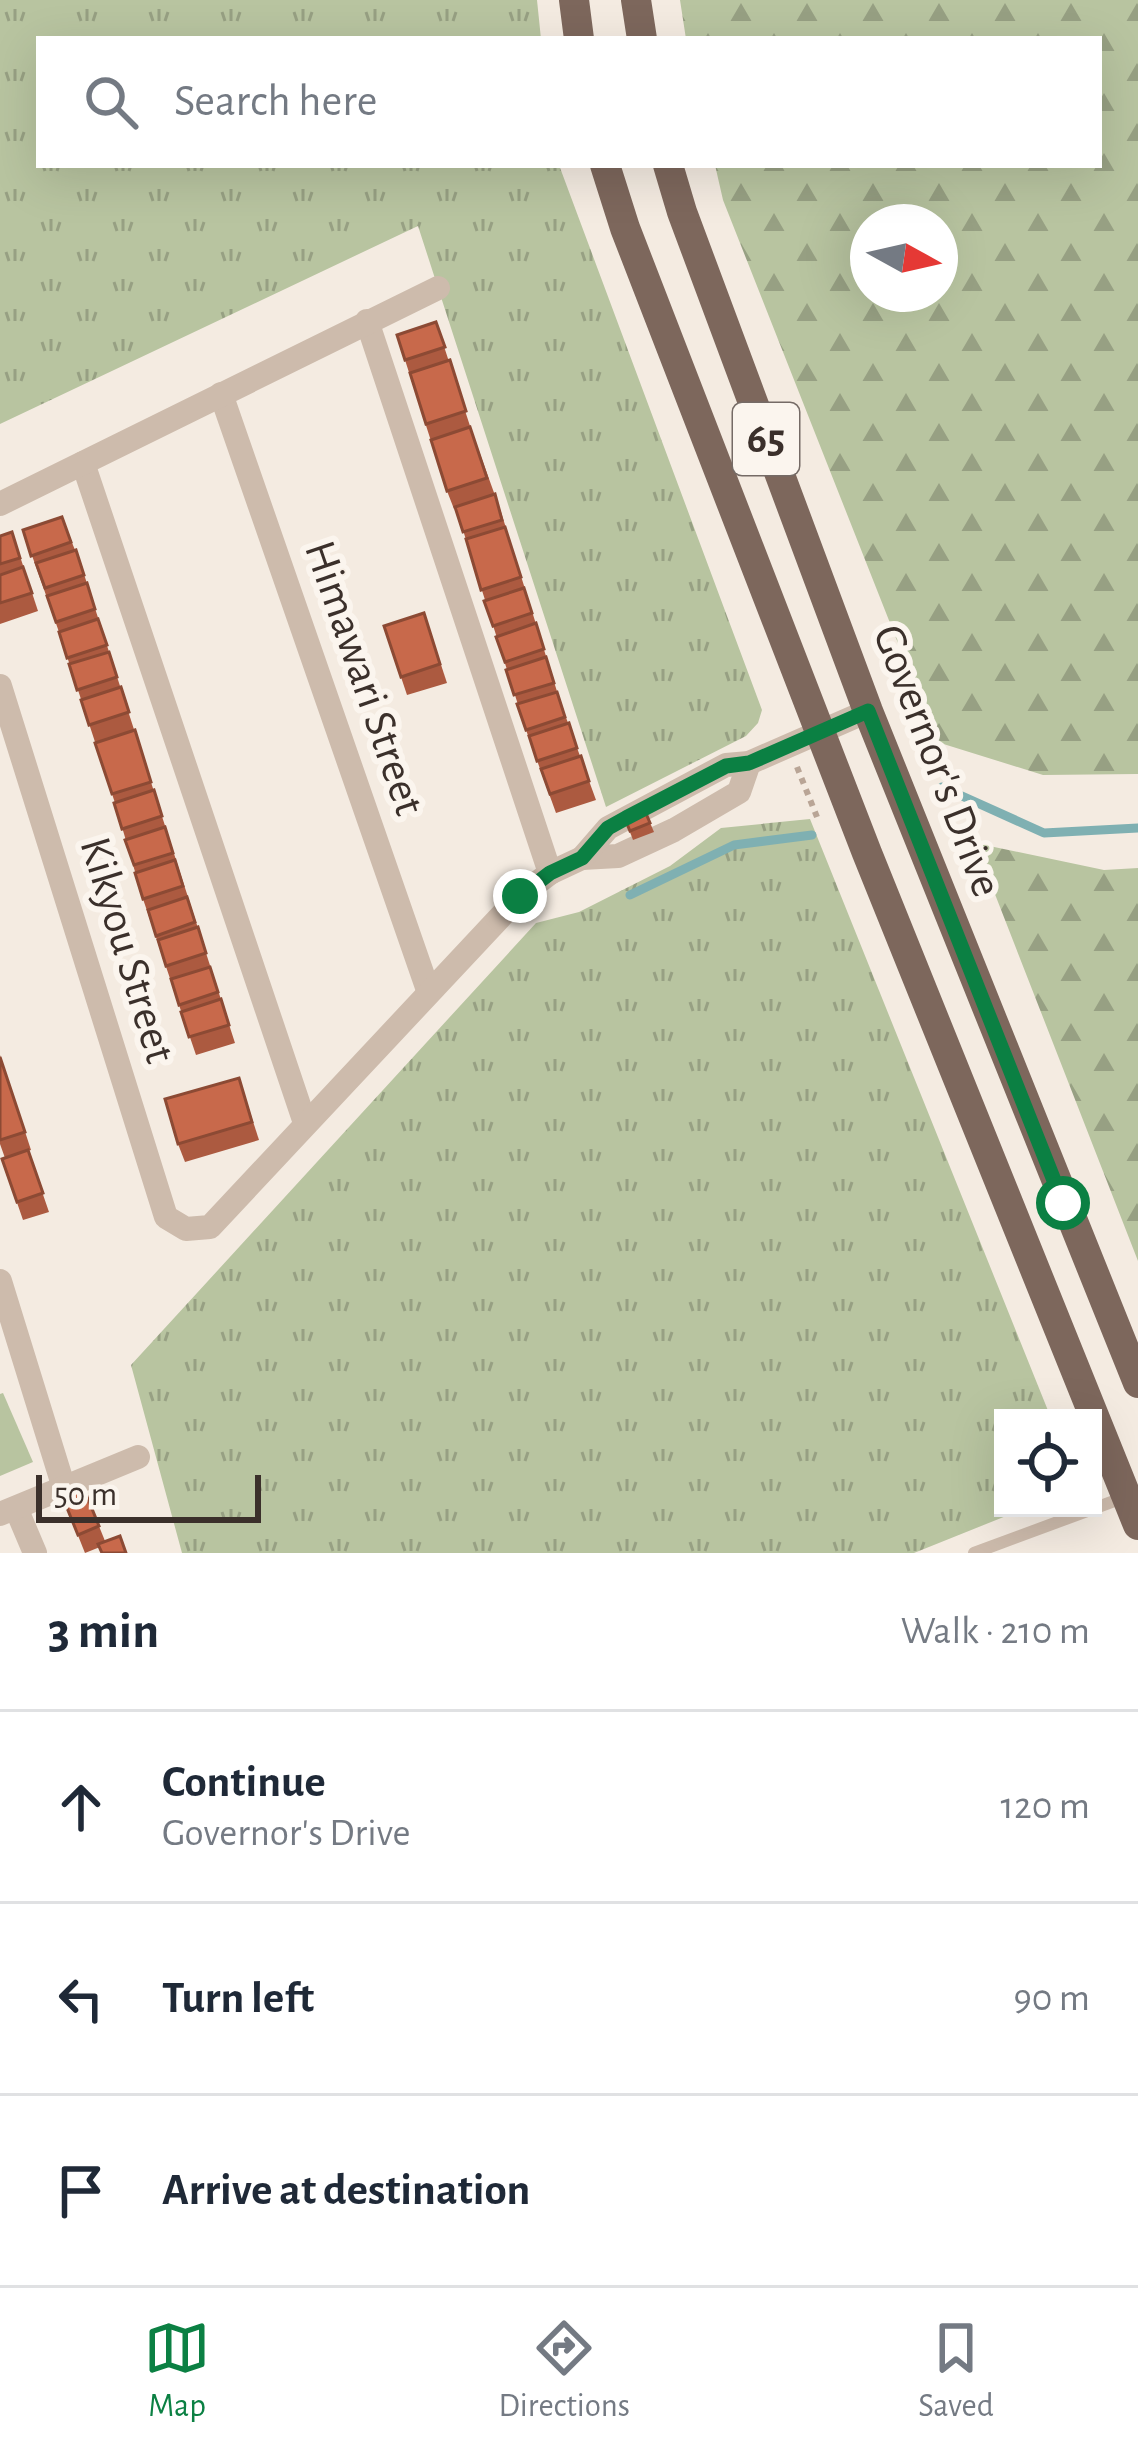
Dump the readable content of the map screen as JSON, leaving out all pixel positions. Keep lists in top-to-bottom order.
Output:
{
  "streets": {
    "main road": ["65", "Governor's Drive"],
    "street": ["Himawari Street", "Kikyou Street"]
  },
  "scale_bar": "50 m",
  "north": "right",
  "page": {
    "search": "Search here",
    "scale": "50 m",
    "heading": ["3 min", "Walk · 210 m"],
    "list": [
      ["Continue", "Governor's Drive", "120 m"],
      ["Turn left", "90 m"],
      "Arrive at destination"
    ],
    "nav": ["Map", "Directions", "Saved"]
  }
}
